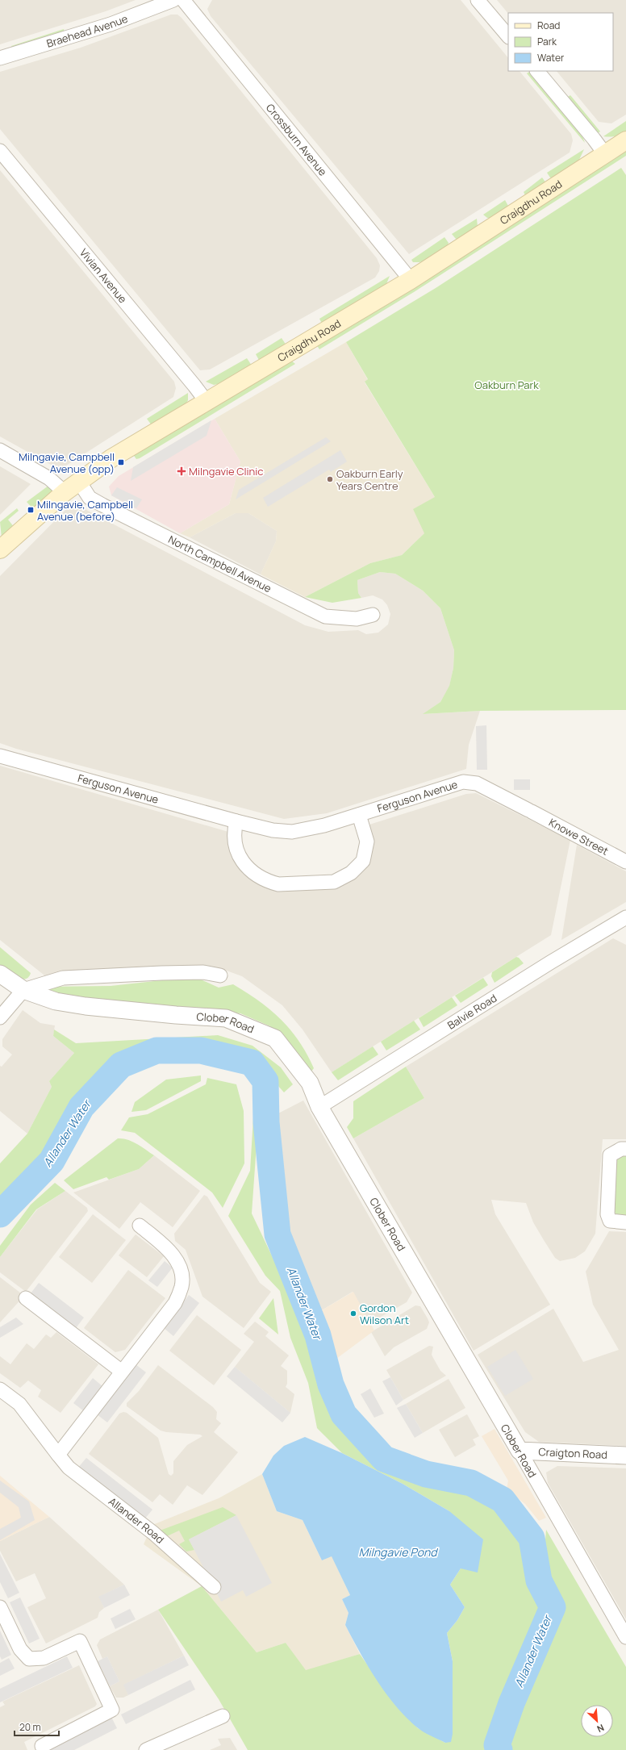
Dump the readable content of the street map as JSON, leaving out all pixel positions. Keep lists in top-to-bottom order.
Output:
{
  "streets": {
    "main road": ["Craigdhu Road"],
    "street": [
      "Braehead Avenue",
      "Crossburn Avenue",
      "Vivian Avenue",
      "North Campbell Avenue",
      "Ferguson Avenue",
      "Knowe Street",
      "Balvie Road",
      "Clober Road",
      "Craigton Road",
      "Allander Road"
    ]
  },
  "crossings": [
    ["Crossburn Avenue", "Craigdhu Road"],
    ["Craigdhu Road", "Vivian Avenue"],
    ["Craigdhu Road", "North Campbell Avenue"],
    ["Ferguson Avenue", "Knowe Street"],
    ["Balvie Road", "Clober Road"],
    ["Clober Road", "Craigton Road"]
  ],
  "water": ["Allander Water", "Milngavie Pond"],
  "parks": ["Oakburn Park"],
  "places": {
    "transit": ["Milngavie, Campbell Avenue (opp)", "Milngavie, Campbell Avenue (before)"],
    "health": ["Milngavie Clinic"],
    "other": ["Oakburn Early Years Centre", "Gordon Wilson Art"]
  },
  "legend": ["Road", "Park", "Water"],
  "scale_bar": "20 m",
  "north": "bottom right"
}
